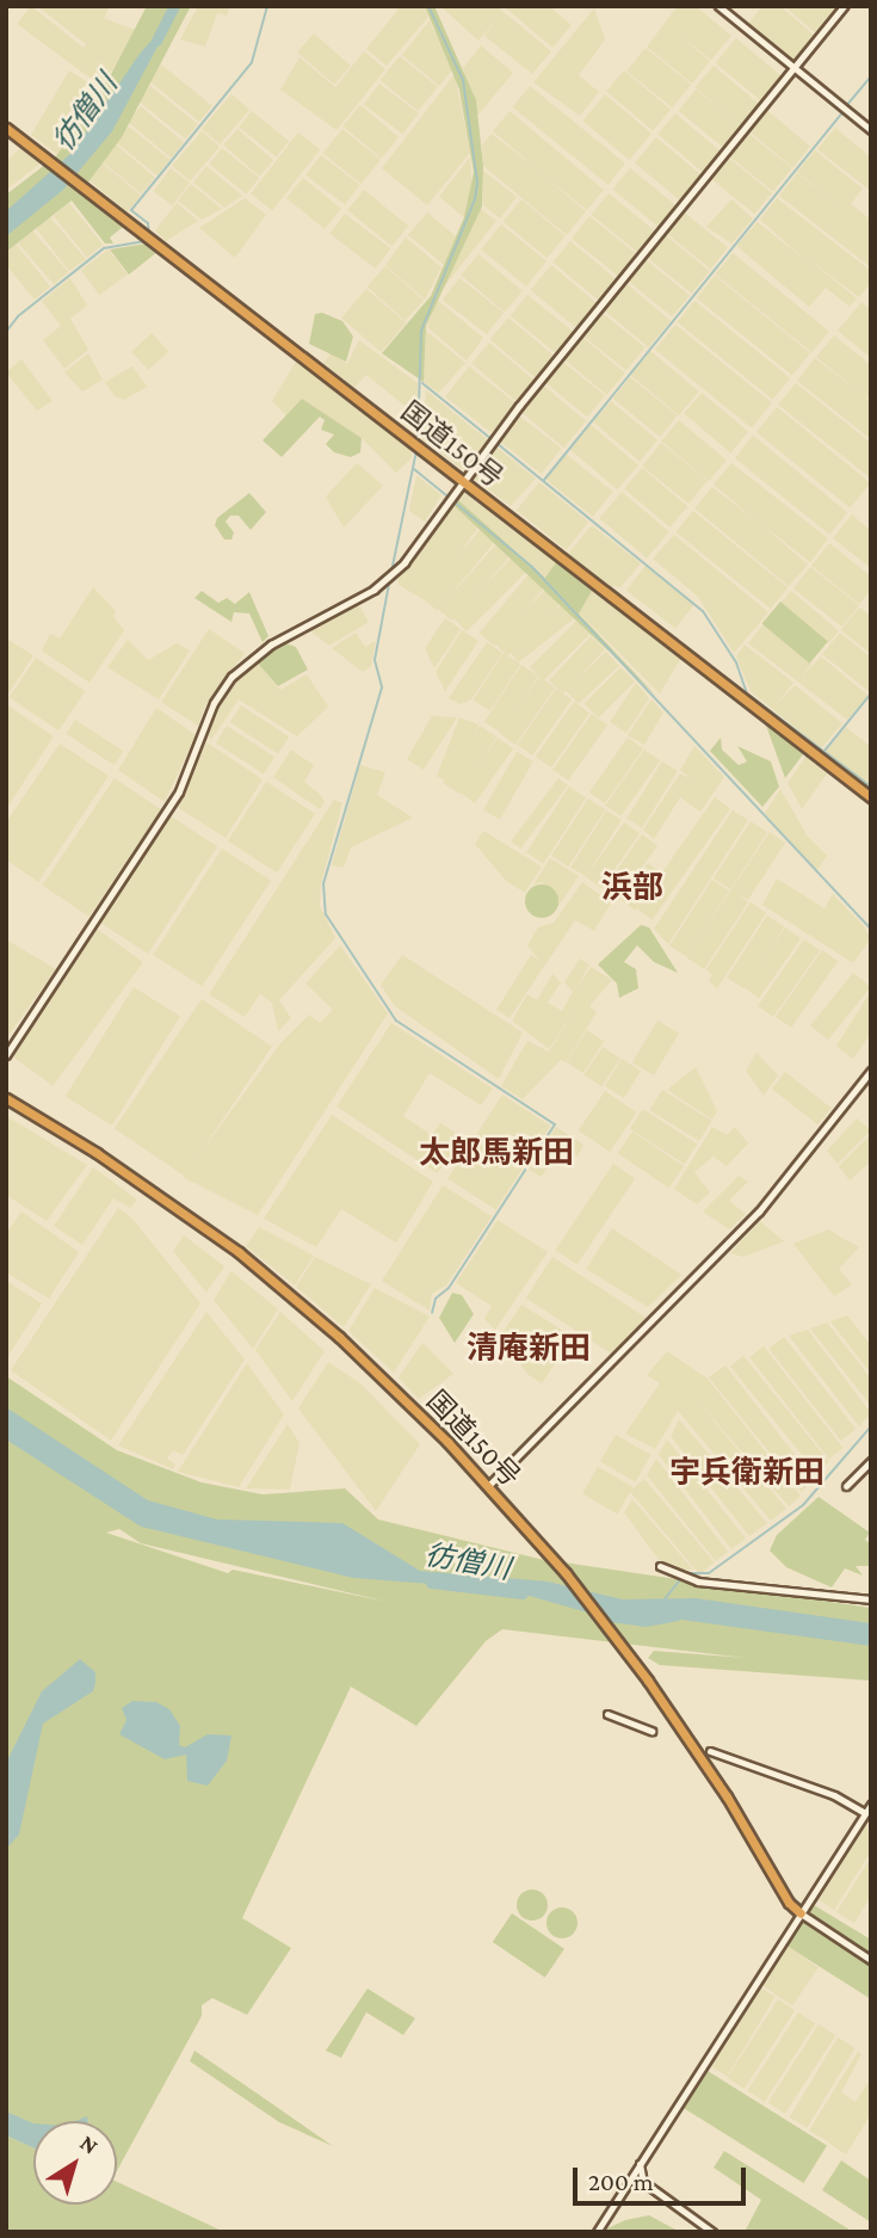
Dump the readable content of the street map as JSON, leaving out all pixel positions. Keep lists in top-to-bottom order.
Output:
{
  "streets": {
    "highway": ["国道150号"]
  },
  "districts": [
    "浜部",
    "太郎馬新田",
    "清庵新田",
    "宇兵衛新田"
  ],
  "water": ["彷僧川"],
  "scale_bar": "200 m",
  "north": "top right"
}
